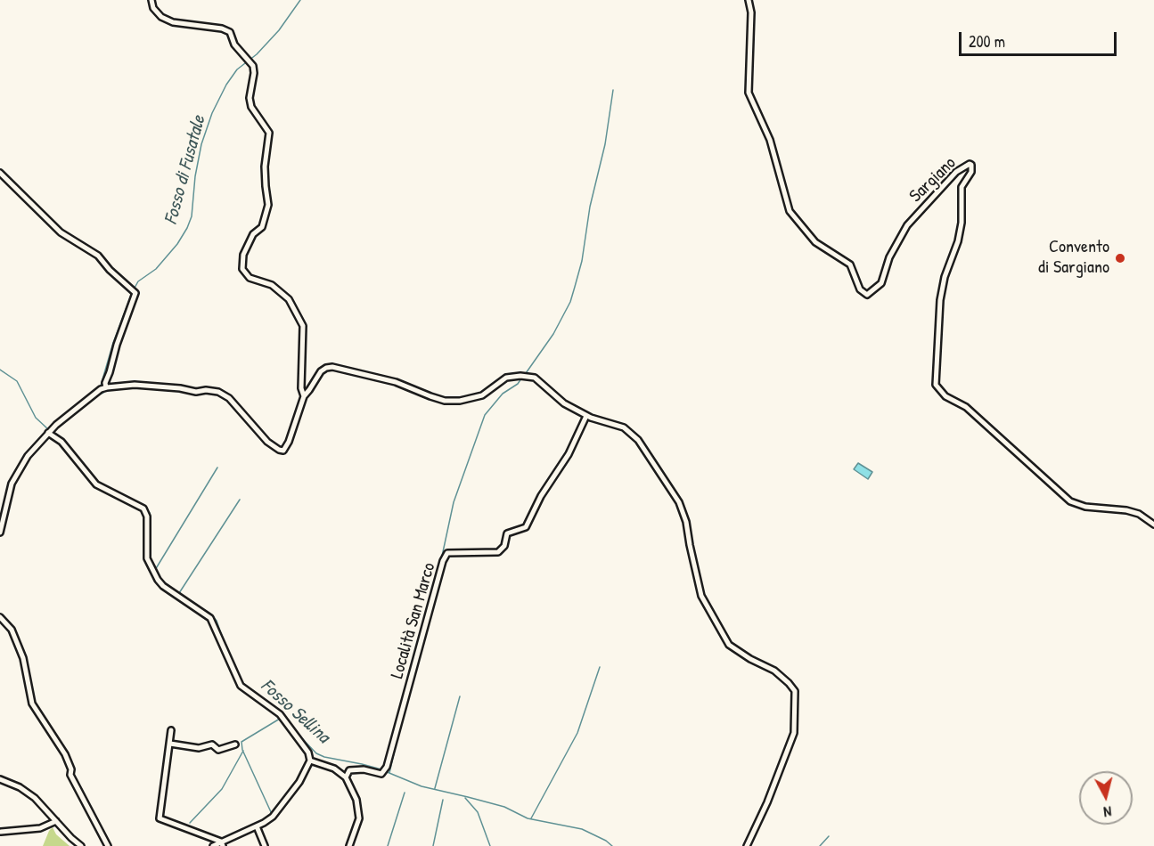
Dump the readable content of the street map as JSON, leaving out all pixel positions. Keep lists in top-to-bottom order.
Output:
{
  "streets": {
    "street": ["Sargiano", "Località San Marco"]
  },
  "water": ["Fosso di Fusatale", "Fosso Sellina"],
  "places": ["Convento di Sargiano"],
  "scale_bar": "200 m",
  "north": "bottom"
}
